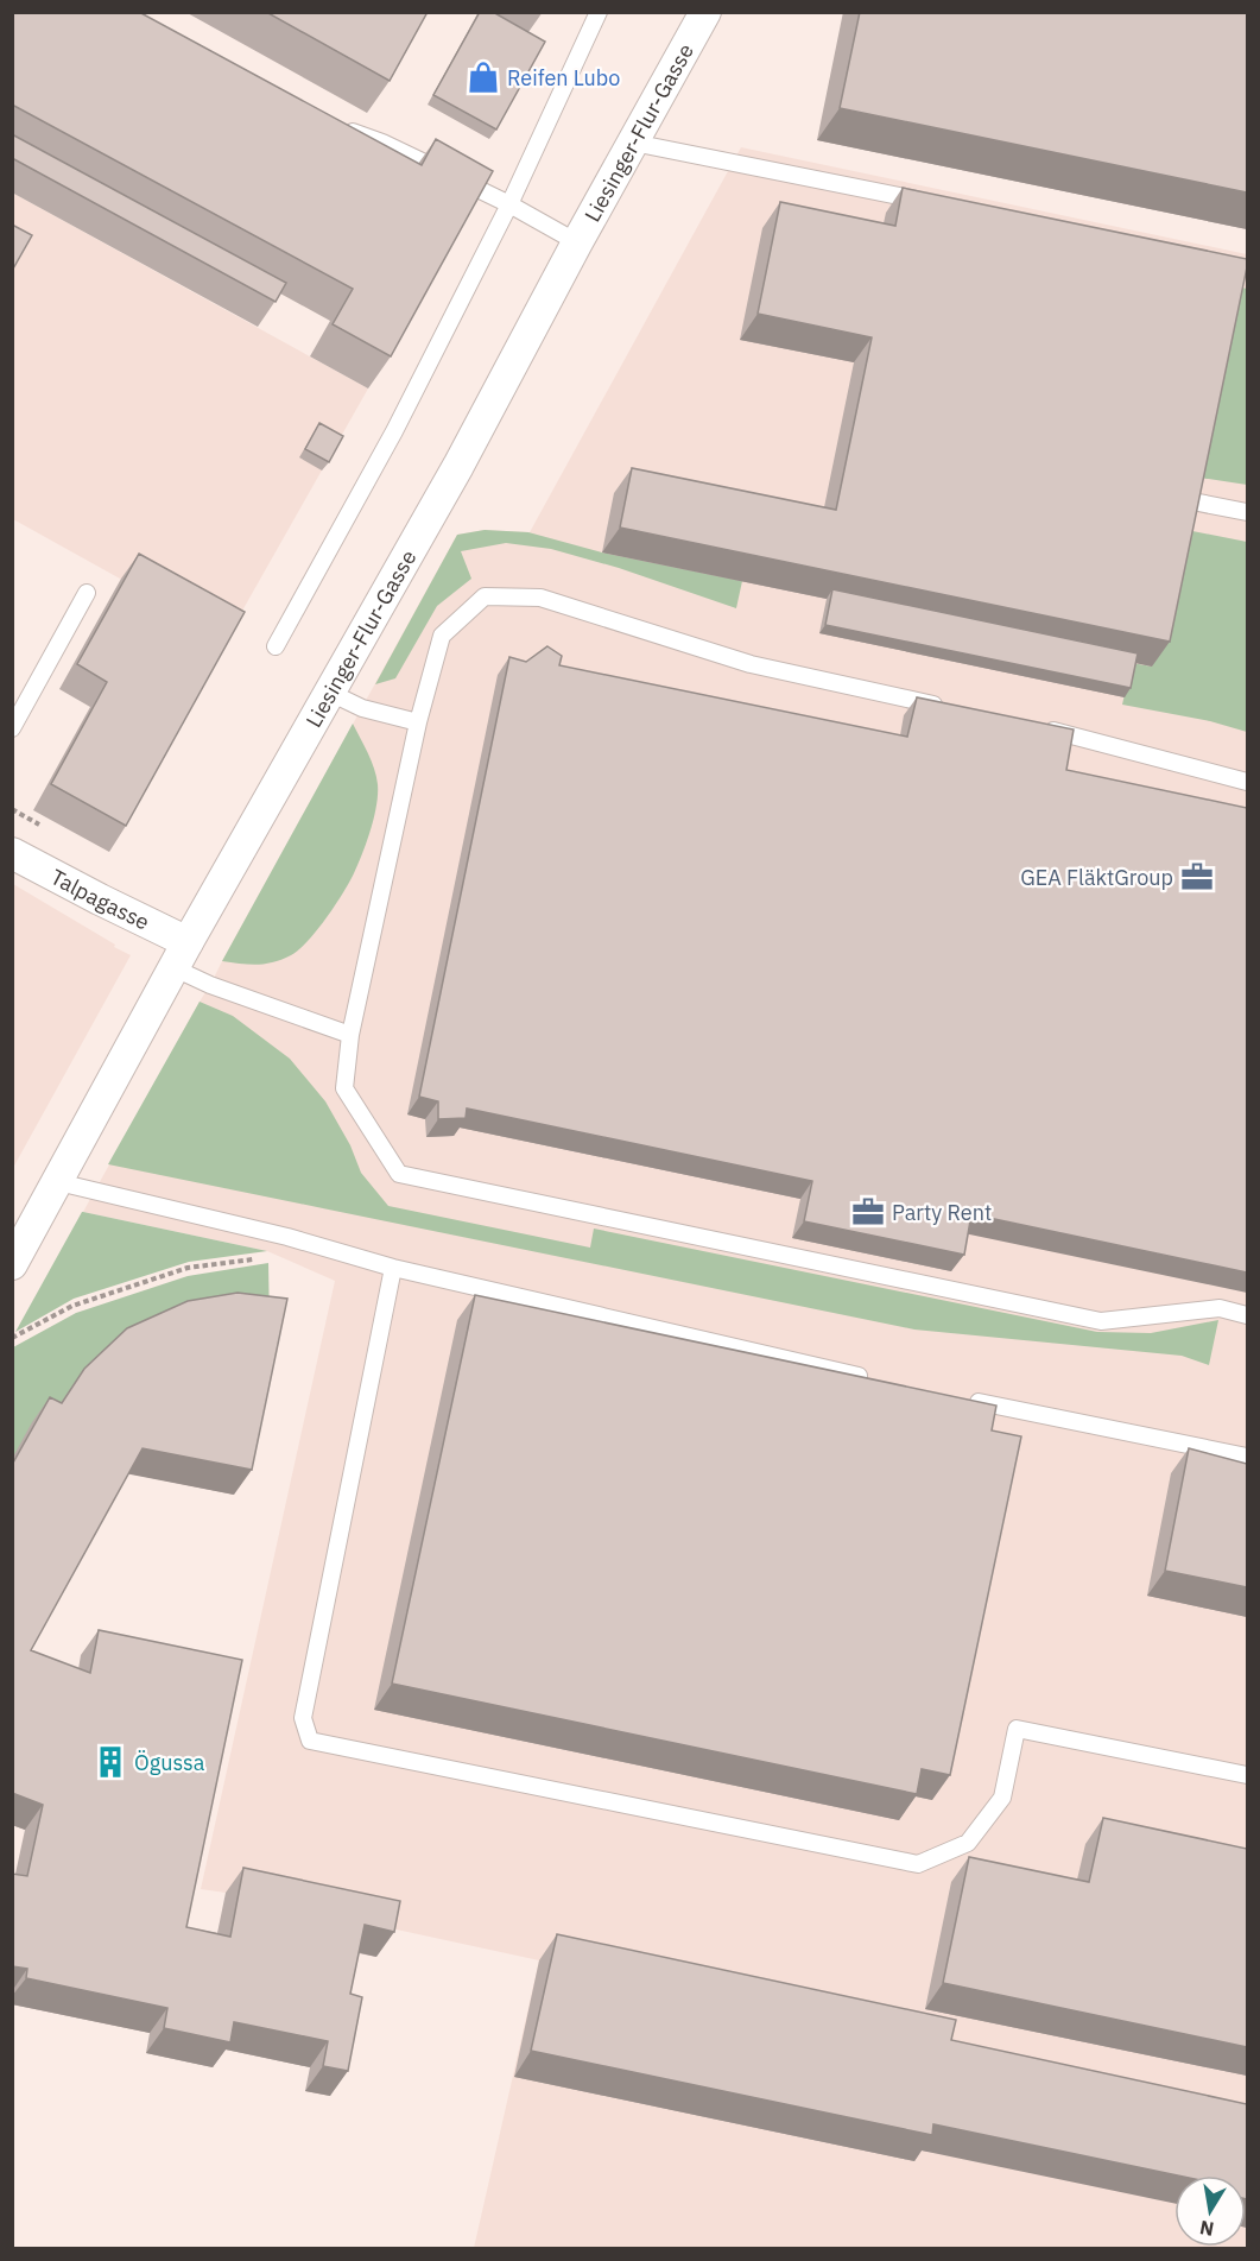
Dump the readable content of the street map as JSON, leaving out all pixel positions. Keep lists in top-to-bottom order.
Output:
{
  "streets": {
    "street": ["Liesinger-Flur-Gasse", "Talpagasse"]
  },
  "crossings": [
    ["Liesinger-Flur-Gasse", "Talpagasse"]
  ],
  "places": {
    "shop": ["Reifen Lubo"],
    "office": ["GEA FläktGroup", "Party Rent"],
    "building": ["Ögussa"]
  },
  "north": "bottom"
}
